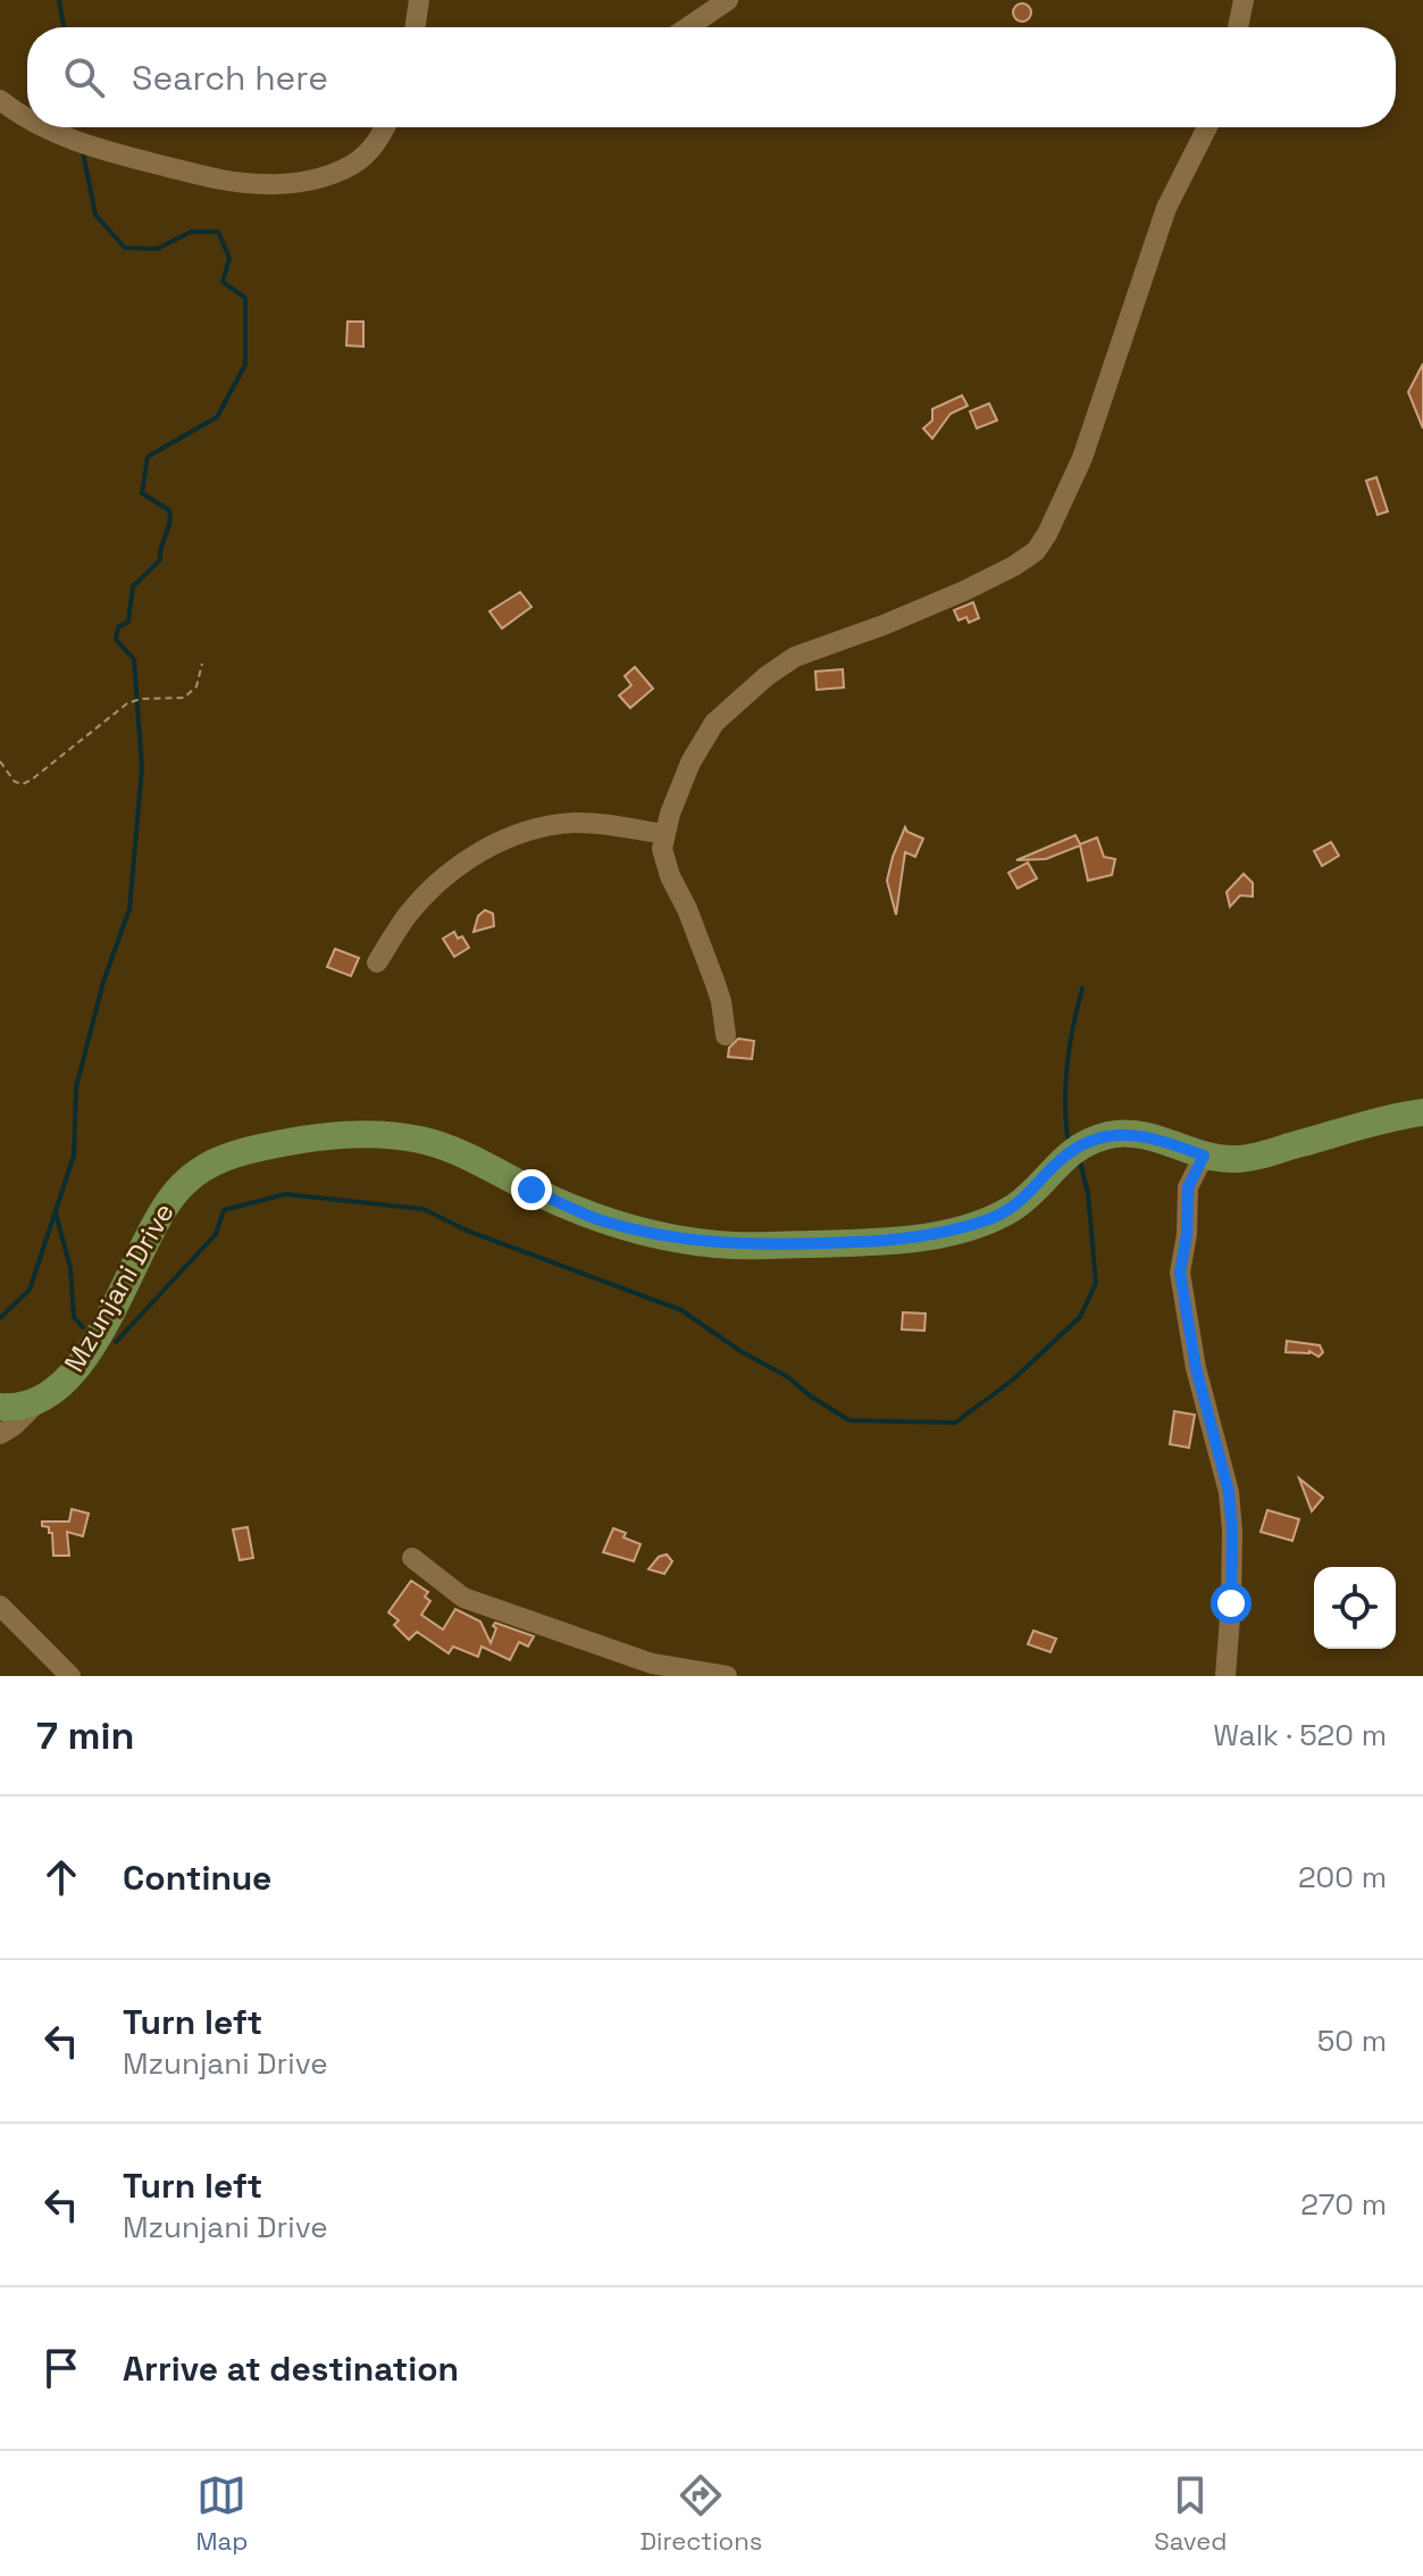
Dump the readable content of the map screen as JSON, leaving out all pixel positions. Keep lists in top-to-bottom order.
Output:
{
  "streets": {
    "main road": ["Mzunjani Drive"]
  },
  "page": {
    "search": "Search here",
    "heading": ["7 min", "Walk · 520 m"],
    "list": [
      ["Continue", "200 m"],
      ["Turn left", "Mzunjani Drive", "50 m"],
      ["Turn left", "Mzunjani Drive", "270 m"],
      "Arrive at destination"
    ],
    "nav": ["Map", "Directions", "Saved"]
  }
}
